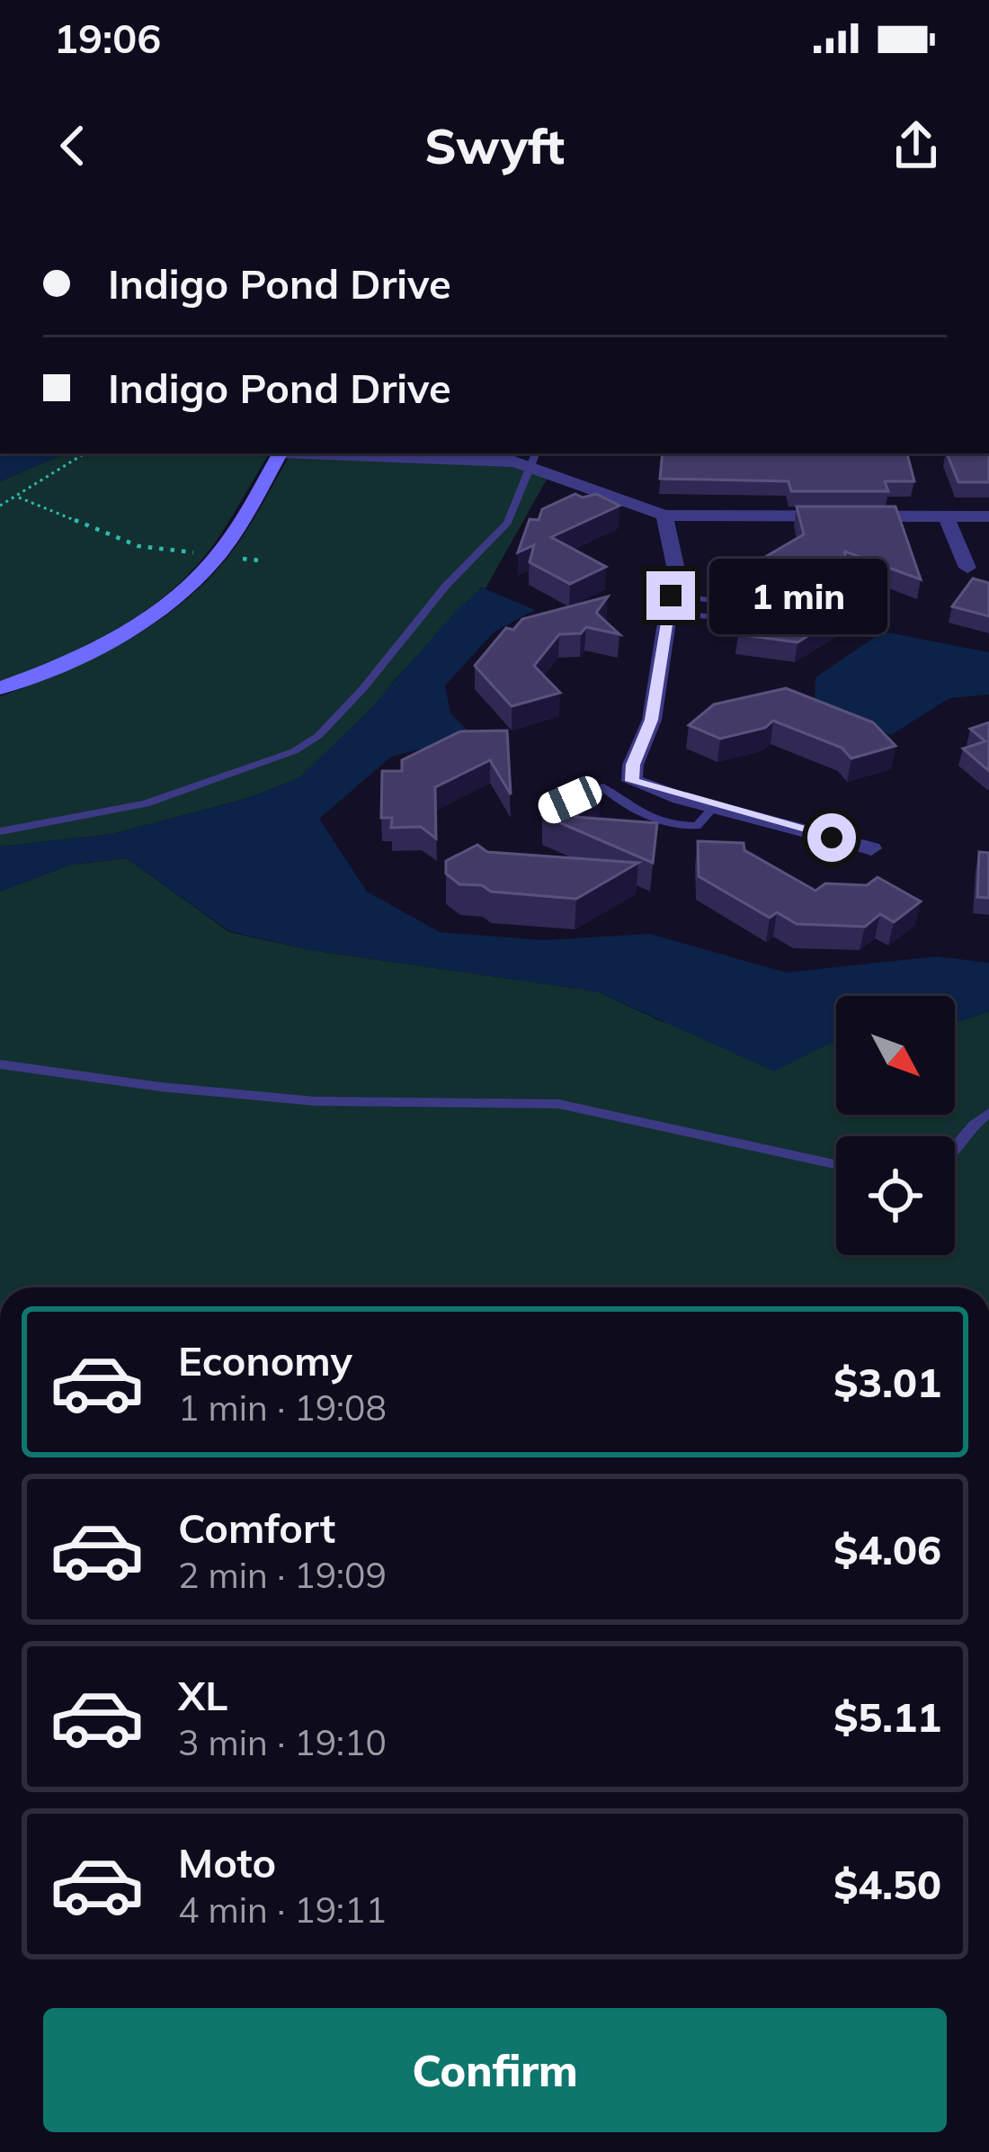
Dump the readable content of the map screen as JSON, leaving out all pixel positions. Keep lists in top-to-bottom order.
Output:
{
  "north": "bottom right",
  "page": {
    "status": "19:06",
    "header": "Swyft",
    "banner": ["Indigo Pond Drive", "Indigo Pond Drive"],
    "bubble": "1 min",
    "list": [
      {
        "name": "Economy",
        "note": "1 min · 19:08",
        "value": "$3.01"
      },
      {
        "name": "Comfort",
        "note": "2 min · 19:09",
        "value": "$4.06"
      },
      {
        "name": "XL",
        "note": "3 min · 19:10",
        "value": "$5.11"
      },
      {
        "name": "Moto",
        "note": "4 min · 19:11",
        "value": "$4.50"
      }
    ],
    "buttons": "Confirm"
  }
}
